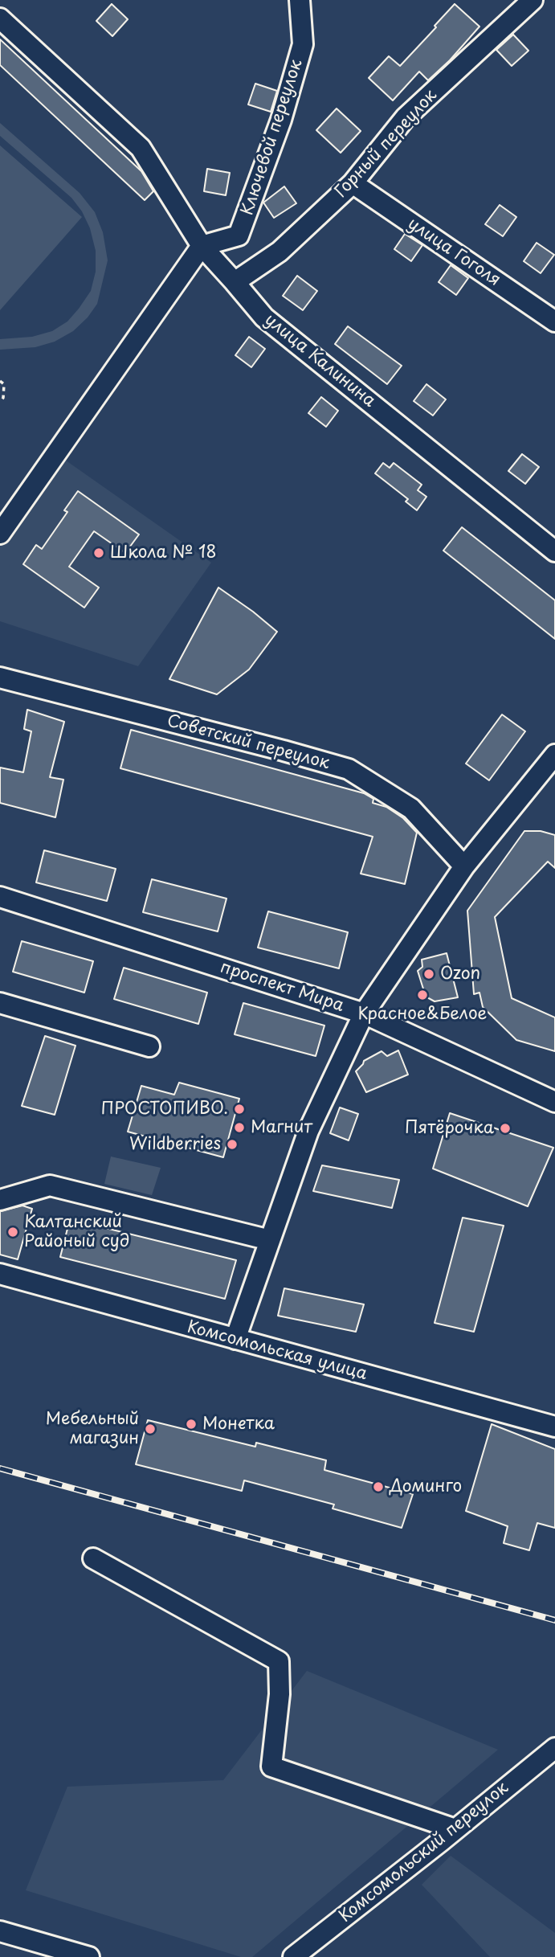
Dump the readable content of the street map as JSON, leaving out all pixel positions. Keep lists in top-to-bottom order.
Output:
{
  "streets": {
    "street": [
      "Ключевой переулок",
      "Горный переулок",
      "улица Гоголя",
      "улица Калинина",
      "Советский переулок",
      "проспект Мира",
      "Комсомольская улица",
      "Комсомольский переулок"
    ]
  },
  "crossings": [
    ["Ключевой переулок", "улица Калинина"],
    ["Горный переулок", "улица Гоголя"],
    ["Горный переулок", "улица Калинина"]
  ],
  "places": [
    "Школа № 18",
    "Ozon",
    "Красное&Белое",
    "ПРОСТОПИВО.",
    "Магнит",
    "Пятёрочка",
    "Wildberries",
    "Калтанский Районый суд",
    "Монетка",
    "Мебельный магазин",
    "Доминго"
  ]
}
